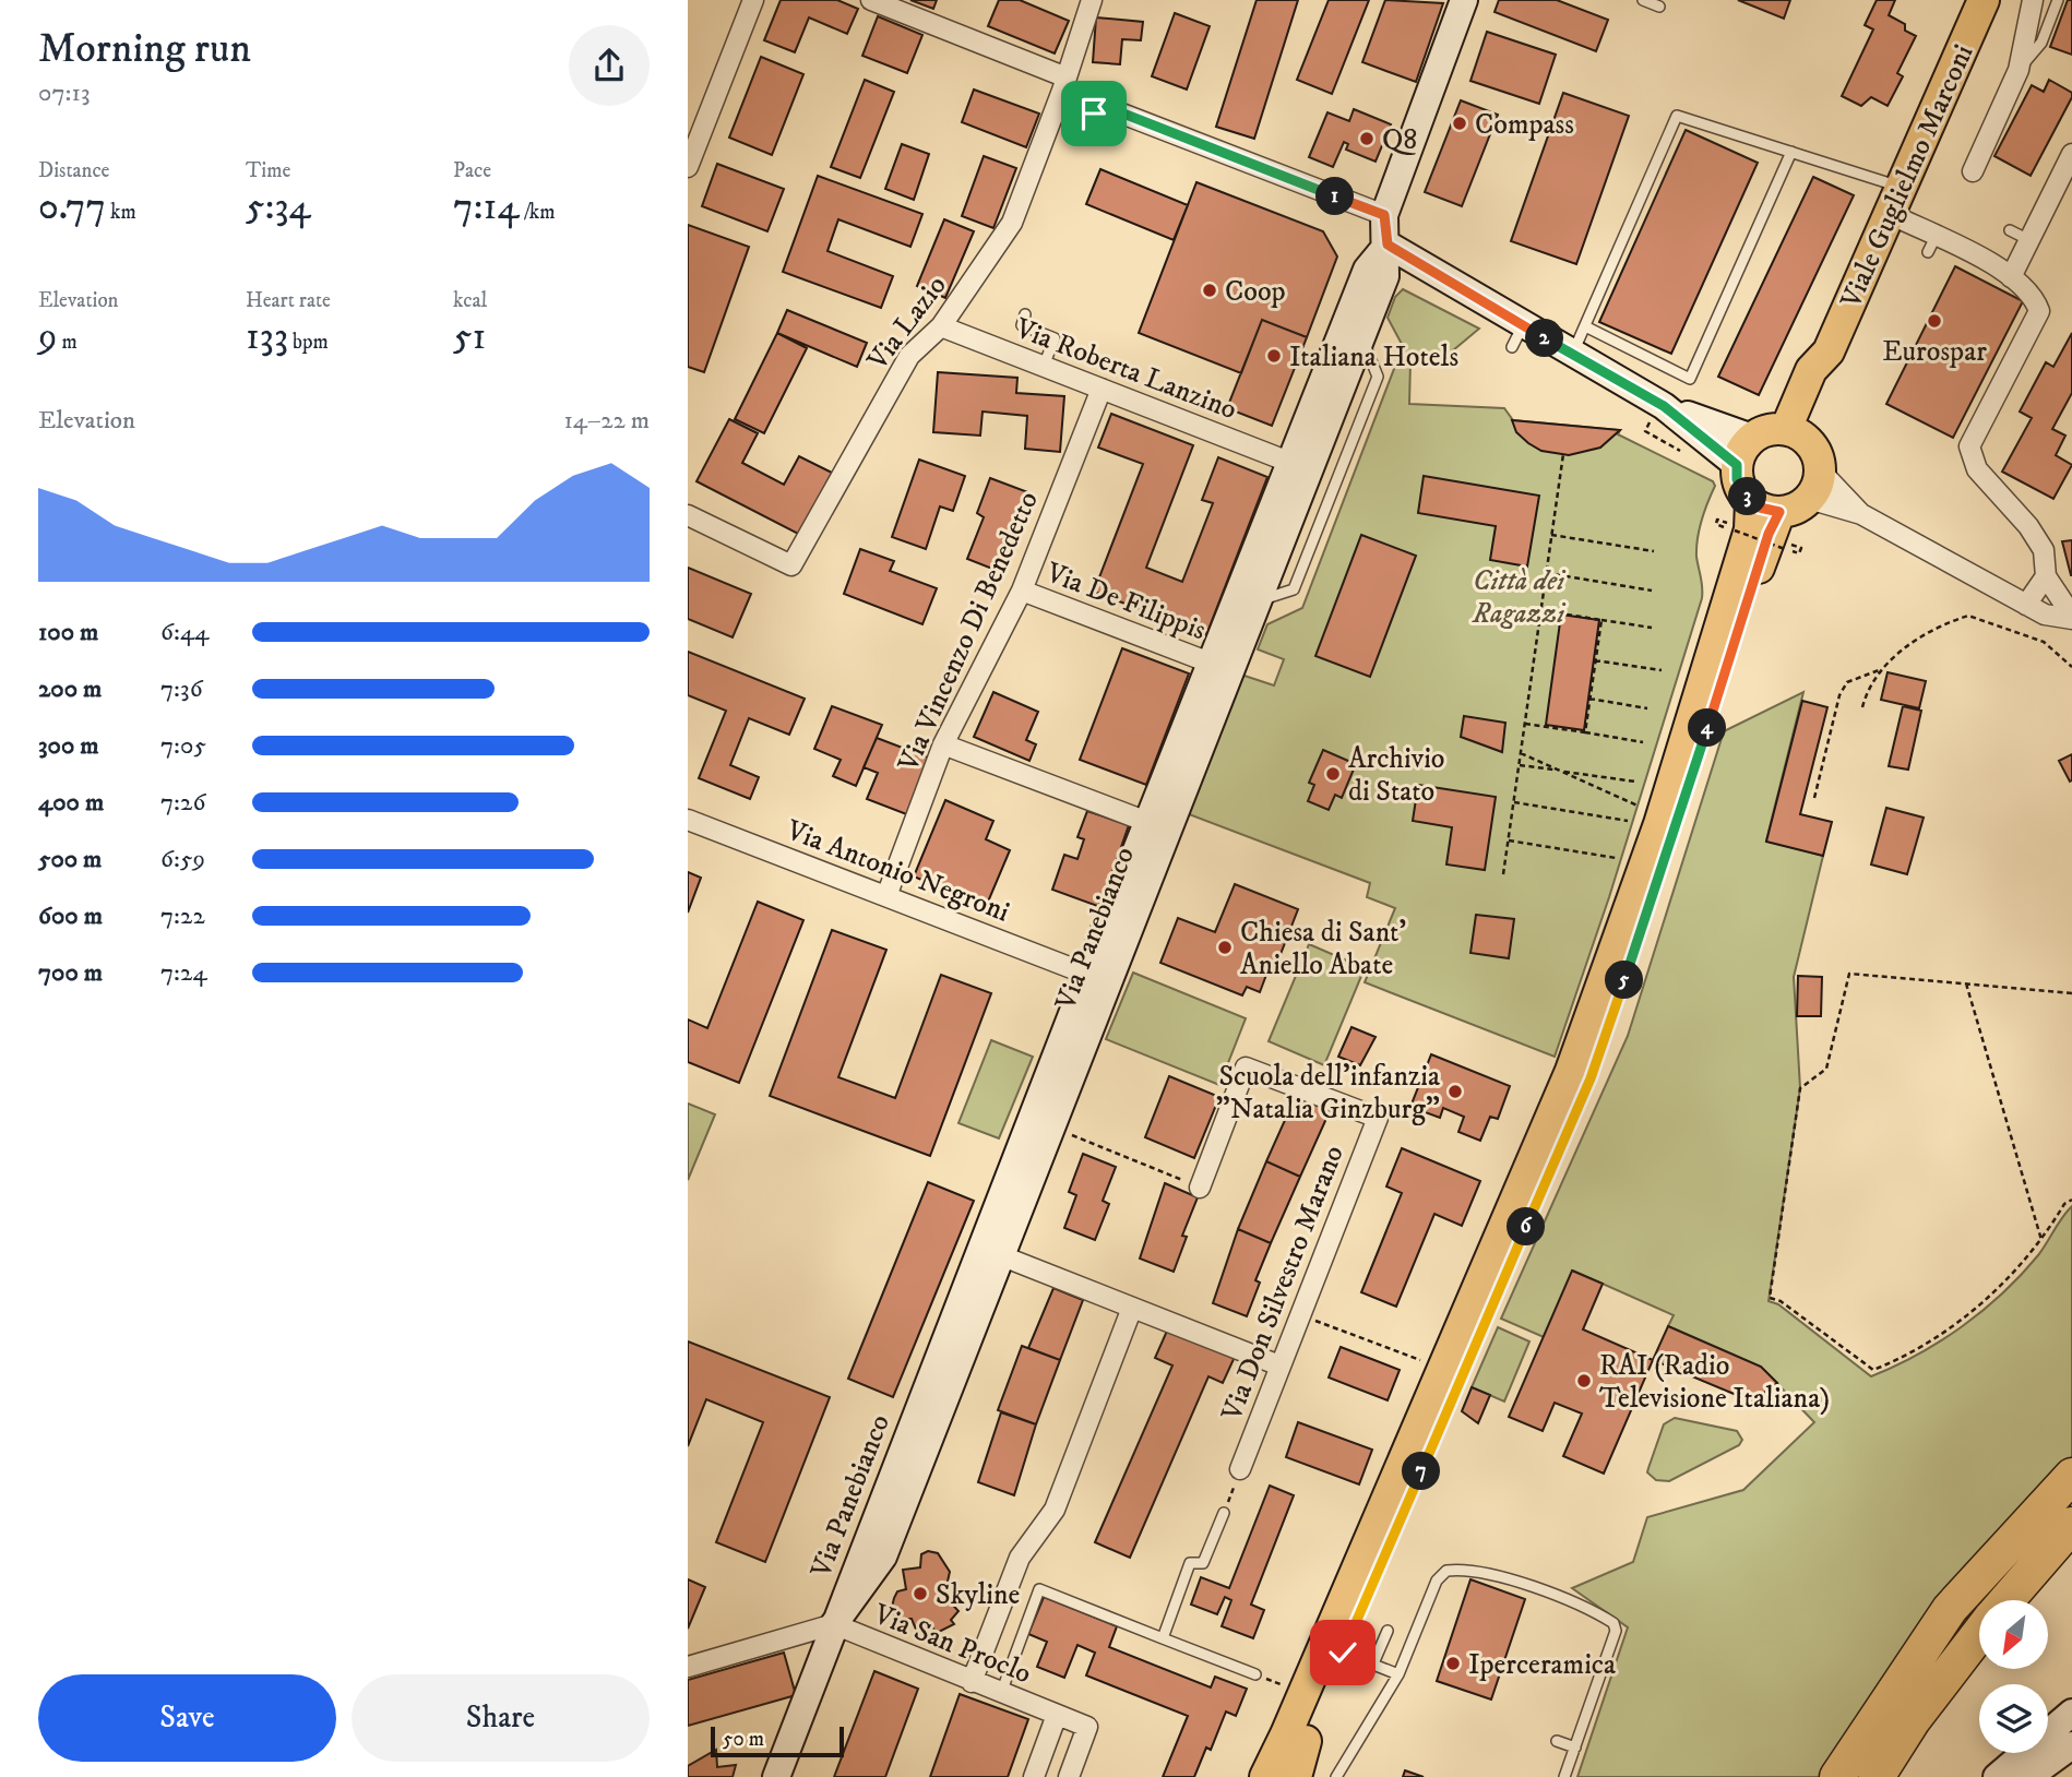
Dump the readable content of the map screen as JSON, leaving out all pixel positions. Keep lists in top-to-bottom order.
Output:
{
  "streets": {
    "main road": ["Viale Guglielmo Marconi"],
    "street": [
      "Via Lazio",
      "Via Roberta Lanzino",
      "Via De Filippis",
      "Via Vincenzo Di Benedetto",
      "Via Antonio Negroni",
      "Via Panebianco",
      "Via Don Silvestro Marano",
      "Via San Proclo"
    ]
  },
  "crossings": [
    ["Via Lazio", "Via Roberta Lanzino"],
    ["Via Roberta Lanzino", "Via Vincenzo Di Benedetto"],
    ["Via Roberta Lanzino", "Via Panebianco"],
    ["Via De Filippis", "Via Vincenzo Di Benedetto"],
    ["Via De Filippis", "Via Panebianco"],
    ["Via Vincenzo Di Benedetto", "Via Antonio Negroni"],
    ["Via Antonio Negroni", "Via Panebianco"],
    ["Via Panebianco", "Via San Proclo"]
  ],
  "parks": ["Città dei Ragazzi"],
  "places": [
    "Compass",
    "Q8",
    "Coop",
    "Eurospar",
    "Italiana Hotels",
    "Archivio di Stato",
    "Chiesa di Sant' Aniello Abate",
    "Scuola dell'infanzia \"Natalia Ginzburg\"",
    "RAI (Radio Televisione Italiana)",
    "Skyline",
    "Iperceramica"
  ],
  "scale_bar": "50 m",
  "north": "bottom left",
  "page": {
    "heading": ["Morning run", "07:13"],
    "stats": [
      ["Distance", "0.77 km"],
      ["Time", "5:34"],
      ["Pace", "7:14 /km"],
      ["Elevation", "9 m"],
      ["Heart rate", "133 bpm"],
      ["kcal", "51"]
    ],
    "pins": [
      "1",
      "2",
      "3",
      "4",
      "5",
      "6",
      "7"
    ],
    "chart": ["Elevation", "14–22 m"],
    "list": [
      {
        "name": "100 m",
        "note": "6:44"
      },
      {
        "name": "200 m",
        "note": "7:36"
      },
      {
        "name": "300 m",
        "note": "7:05"
      },
      {
        "name": "400 m",
        "note": "7:26"
      },
      {
        "name": "500 m",
        "note": "6:59"
      },
      {
        "name": "600 m",
        "note": "7:22"
      },
      {
        "name": "700 m",
        "note": "7:24"
      }
    ],
    "buttons": ["Save", "Share"],
    "scale": "50 m"
  }
}
